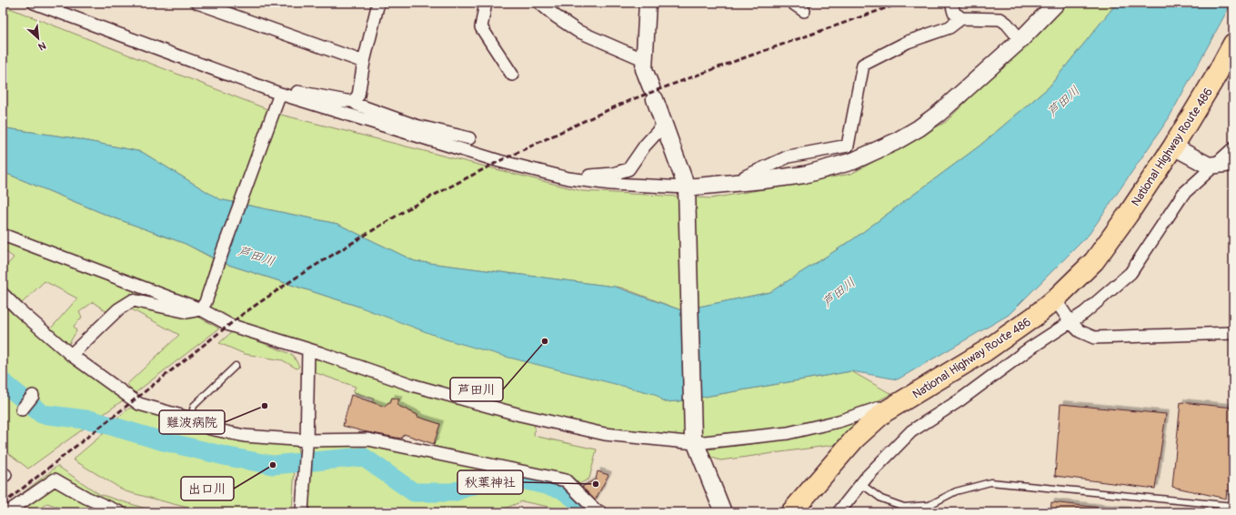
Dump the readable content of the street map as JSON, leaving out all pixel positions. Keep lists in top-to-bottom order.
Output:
{
  "streets": {
    "highway": ["National Highway Route 486"]
  },
  "water": ["芦田川"],
  "places": [
    "芦田川",
    "難波病院",
    "出口川",
    "秋葉神社"
  ],
  "north": "bottom right"
}
